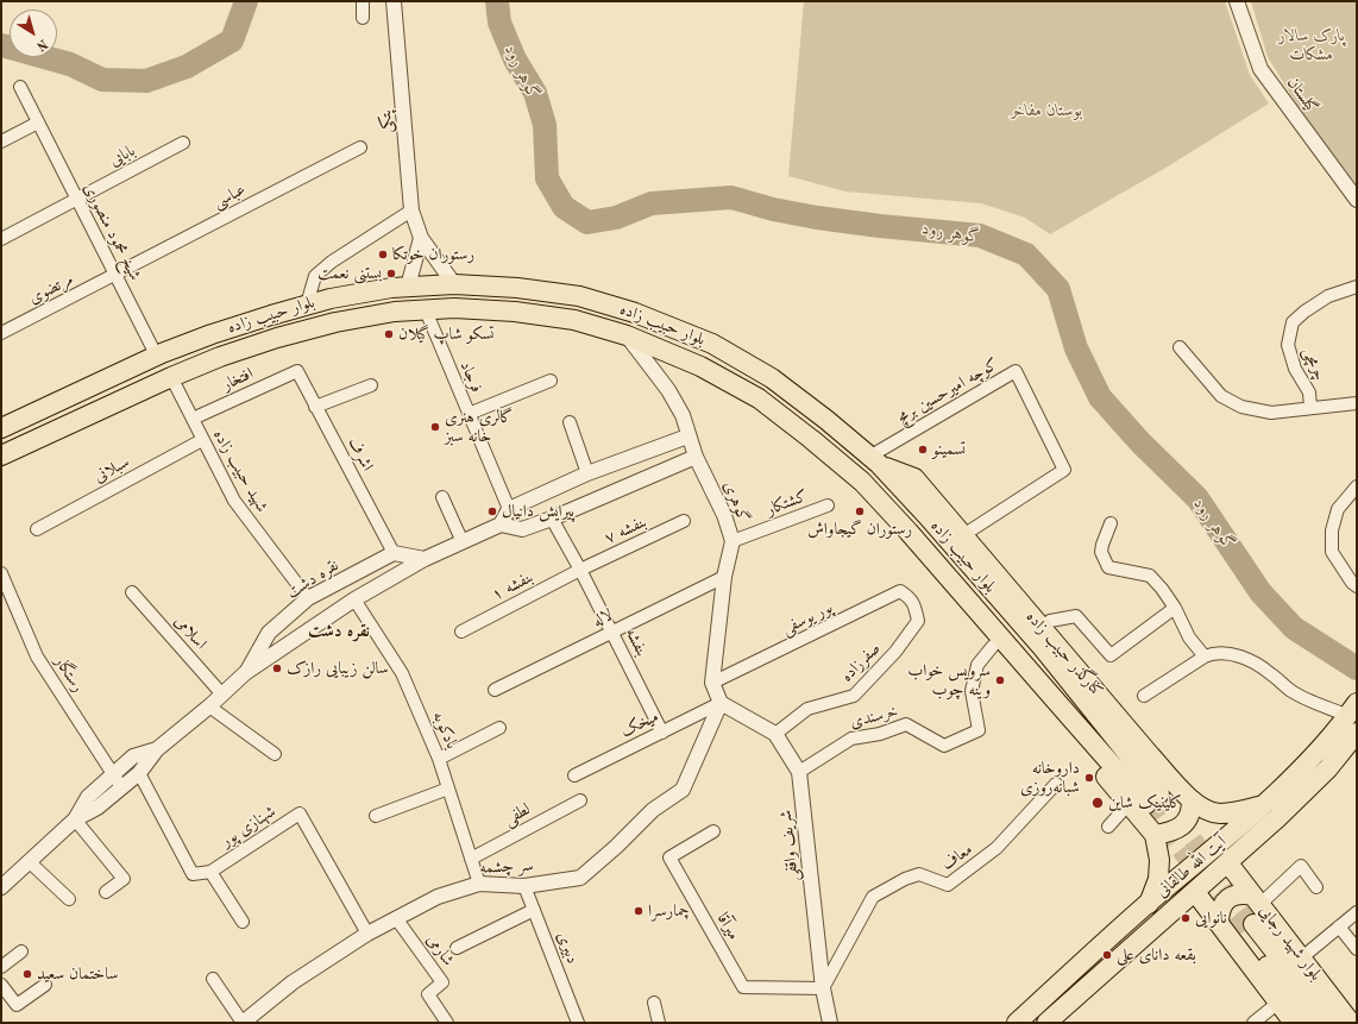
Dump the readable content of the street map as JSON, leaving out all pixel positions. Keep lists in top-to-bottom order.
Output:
{
  "streets": {
    "main road": [
      "بلوار حبیب زاده",
      "کنارگذر حبیب زاده",
      "آیت الله طالقانی",
      "بلوار شهید رجایی"
    ],
    "street": [
      "گیلستان",
      "پتکی",
      "بابایی",
      "عباسی",
      "شیخ محمود منصوری",
      "مرتضوی",
      "چرمچی",
      "فرجاد",
      "افتخار",
      "کوچه امیرحسین برمچ",
      "اشرف",
      "سبلانی",
      "شهید حبیب زاده",
      "گوهری",
      "کشتکار",
      "بنفشه ۷",
      "نقره دشت",
      "بنفشه ۱",
      "لاله",
      "پور یوسفی",
      "اسلامی",
      "بنفشه",
      "صفرزاده",
      "رستگار",
      "خرسندی",
      "میخک",
      "بادکوبه",
      "لطفی",
      "شهنازی پور",
      "شریف واقفی",
      "معاف",
      "سر چشمه",
      "میرآقا",
      "دبیری",
      "شارمی"
    ]
  },
  "crossings": [
    ["پتکی", "بلوار حبیب زاده"],
    ["بابایی", "شیخ محمود منصوری"],
    ["عباسی", "شیخ محمود منصوری"],
    ["عباسی", "مرتضوی"],
    ["شیخ محمود منصوری", "مرتضوی"],
    ["شیخ محمود منصوری", "بلوار حبیب زاده"],
    ["بلوار حبیب زاده", "فرجاد"],
    ["بلوار حبیب زاده", "کوچه امیرحسین برمچ"],
    ["بلوار حبیب زاده", "شهید حبیب زاده"],
    ["بلوار حبیب زاده", "گوهری"],
    ["بلوار حبیب زاده", "کنارگذر حبیب زاده"],
    ["افتخار", "اشرف"],
    ["افتخار", "شهید حبیب زاده"],
    ["کوچه امیرحسین برمچ", "کنارگذر حبیب زاده"],
    ["اشرف", "نقره دشت"],
    ["سبلانی", "شهید حبیب زاده"],
    ["شهید حبیب زاده", "نقره دشت"],
    ["گوهری", "کشتکار"],
    ["گوهری", "لاله"],
    ["گوهری", "پور یوسفی"],
    ["گوهری", "میخک"],
    ["گوهری", "شریف واقفی"],
    ["گوهری", "سر چشمه"],
    ["بنفشه ۷", "بنفشه ۱"],
    ["بنفشه ۷", "بنفشه"],
    ["نقره دشت", "اسلامی"],
    ["نقره دشت", "رستگار"],
    ["نقره دشت", "بادکوبه"],
    ["بنفشه ۱", "بنفشه"],
    ["لاله", "بنفشه"],
    ["پور یوسفی", "صفرزاده"],
    ["بنفشه", "میخک"],
    ["کنارگذر حبیب زاده", "آیت الله طالقانی"],
    ["صفرزاده", "شریف واقفی"],
    ["خرسندی", "شریف واقفی"],
    ["میخک", "شریف واقفی"],
    ["میخک", "سر چشمه"],
    ["بادکوبه", "لطفی"],
    ["بادکوبه", "سر چشمه"],
    ["شهنازی پور", "سر چشمه"],
    ["شریف واقفی", "معاف"],
    ["شریف واقفی", "سر چشمه"],
    ["شریف واقفی", "میرآقا"],
    ["معاف", "میرآقا"],
    ["سر چشمه", "دبیری"],
    ["سر چشمه", "شارمی"],
    ["آیت الله طالقانی", "بلوار شهید رجایی"]
  ],
  "districts": ["نقره دشت"],
  "water": ["گوهر رود"],
  "parks": ["پارک سالار مشکات", "بوستان مفاخر"],
  "places": [
    "رستوران خوتکا",
    "بستنی نعمت",
    "تسکو شاپ گیلان",
    "گالری هنری خانه سبز",
    "تسمینو",
    "پیرایش دانیال",
    "رستوران گیجاواش",
    "سالن زیبایی رازک",
    "سرویس خواب وینه چوب",
    "داروخانه شبانه‌روزی",
    "کلینیک شاین",
    "چمارسرا",
    "نانوایی",
    "بقعه دانای علی",
    "ساختمان سعید"
  ],
  "north": "bottom right"
}
